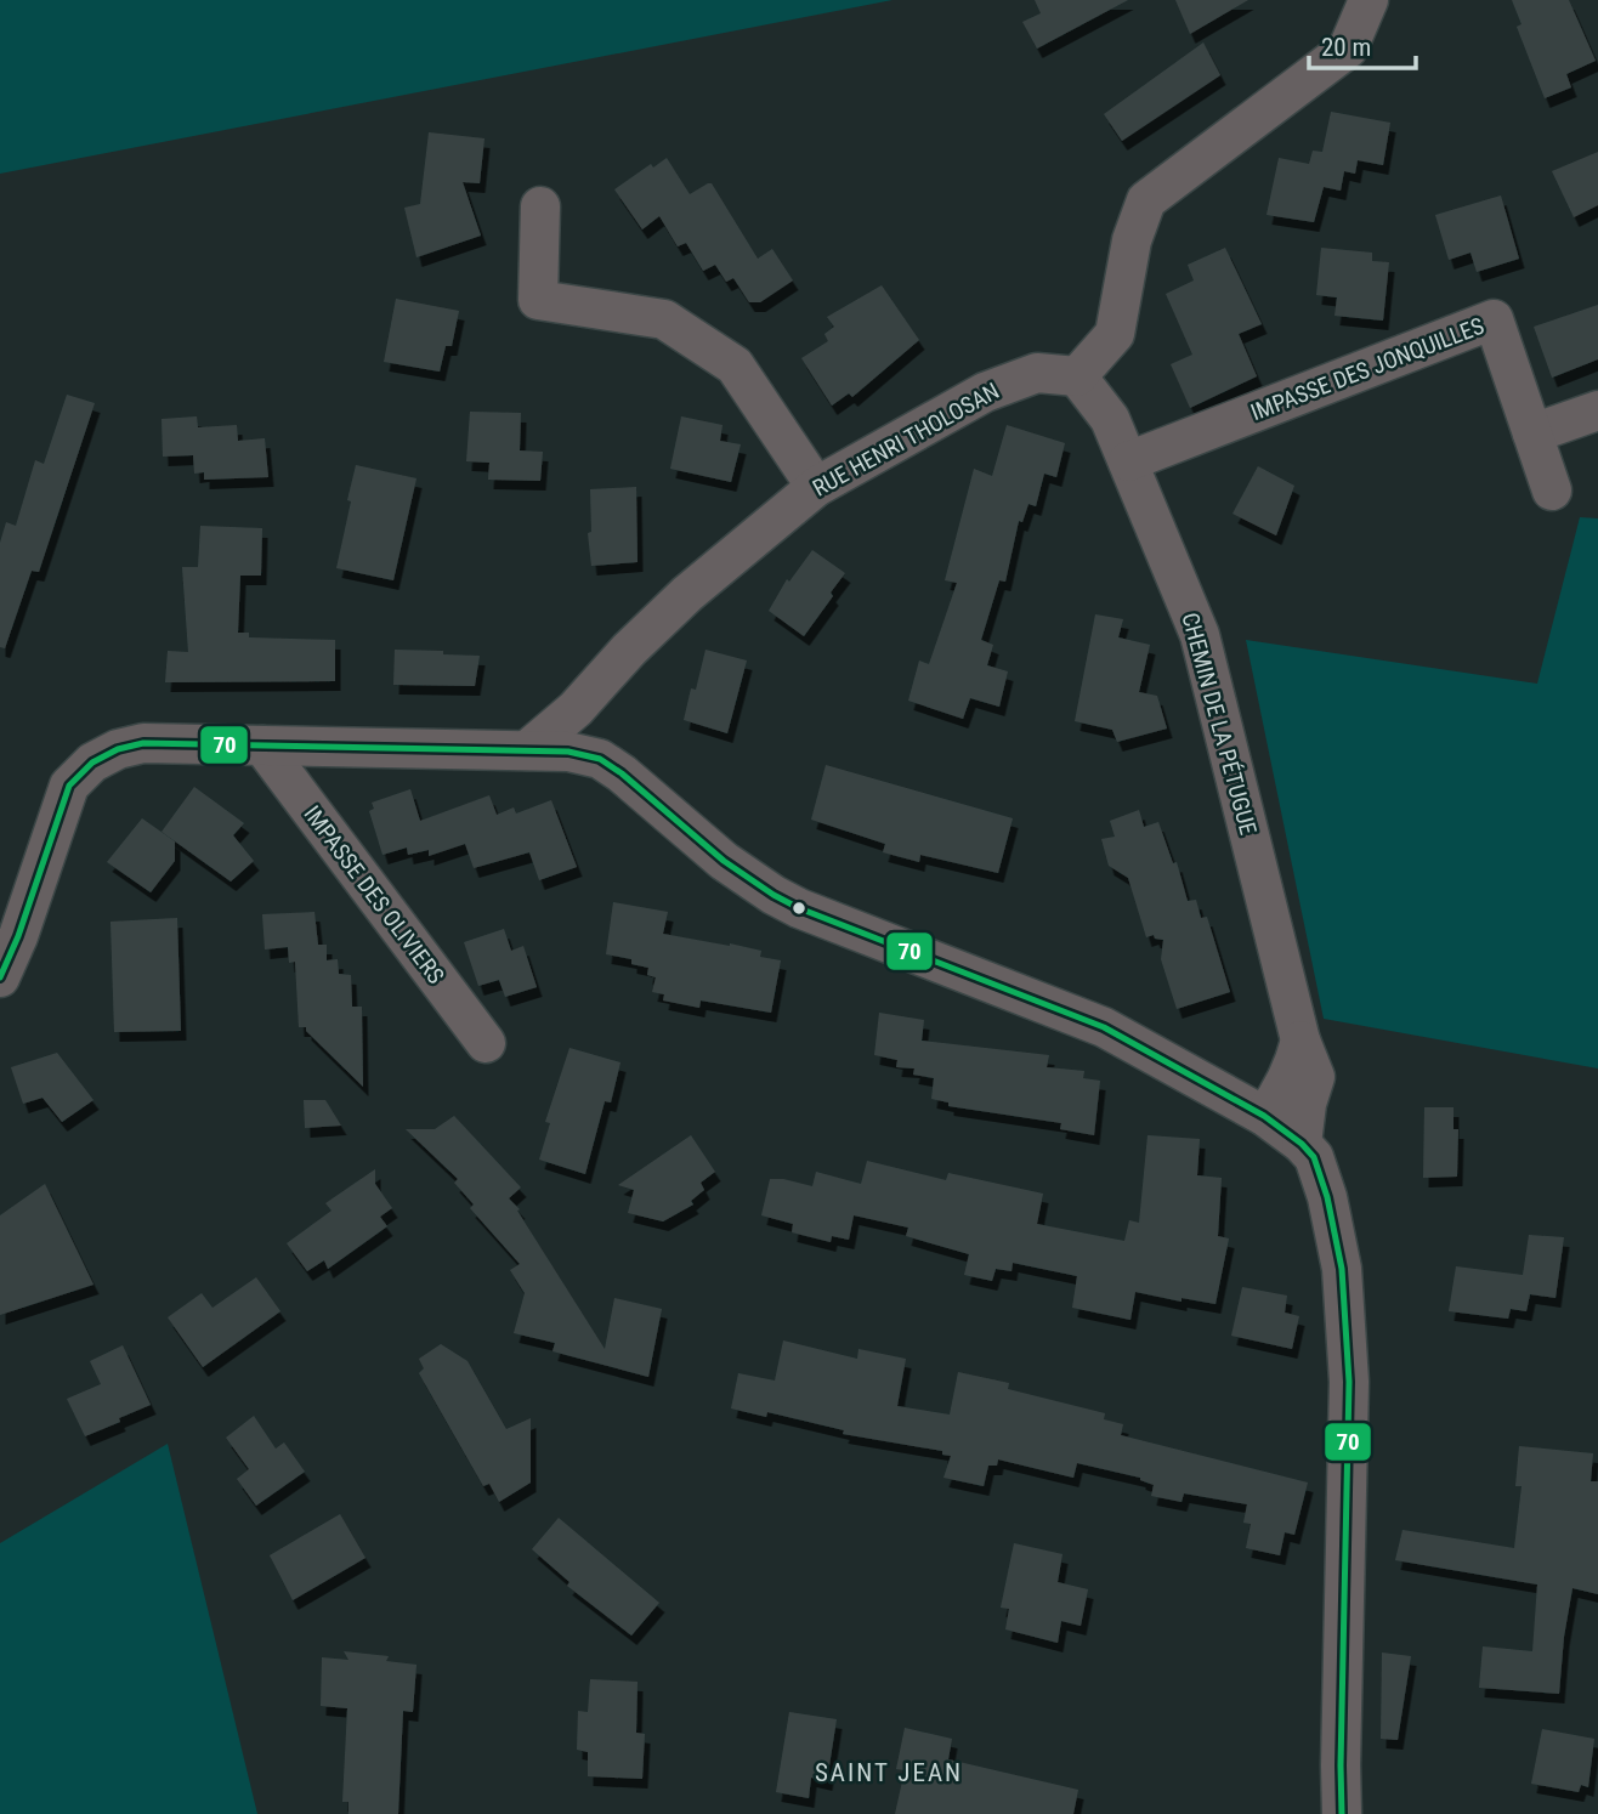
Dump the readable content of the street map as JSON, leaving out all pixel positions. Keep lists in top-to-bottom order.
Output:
{
  "streets": {
    "street": [
      "IMPASSE DES JONQUILLES",
      "RUE HENRI THOLOSAN",
      "CHEMIN DE LA PÉTUGUE",
      "IMPASSE DES OLIVIERS"
    ]
  },
  "crossings": [
    ["IMPASSE DES JONQUILLES", "CHEMIN DE LA PÉTUGUE"],
    ["RUE HENRI THOLOSAN", "CHEMIN DE LA PÉTUGUE"]
  ],
  "districts": ["SAINT JEAN"],
  "lines": ["transit line 70"],
  "scale_bar": "20 m"
}
